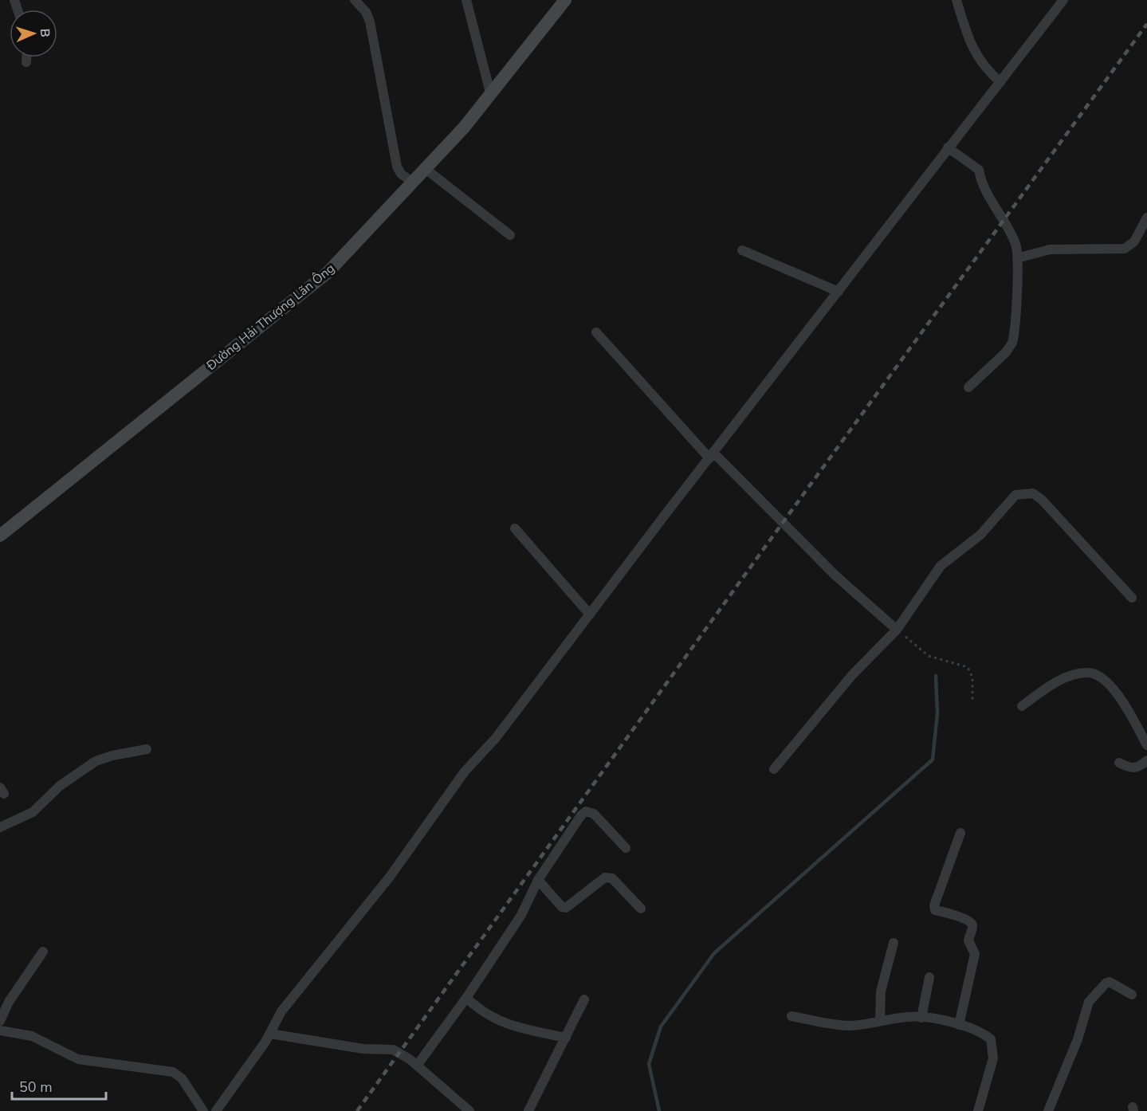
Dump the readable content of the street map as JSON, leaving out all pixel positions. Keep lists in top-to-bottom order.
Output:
{
  "streets": {
    "street": ["Đường Hải Thượng Lãn Ông"]
  },
  "scale_bar": "50 m",
  "north": "right"
}
